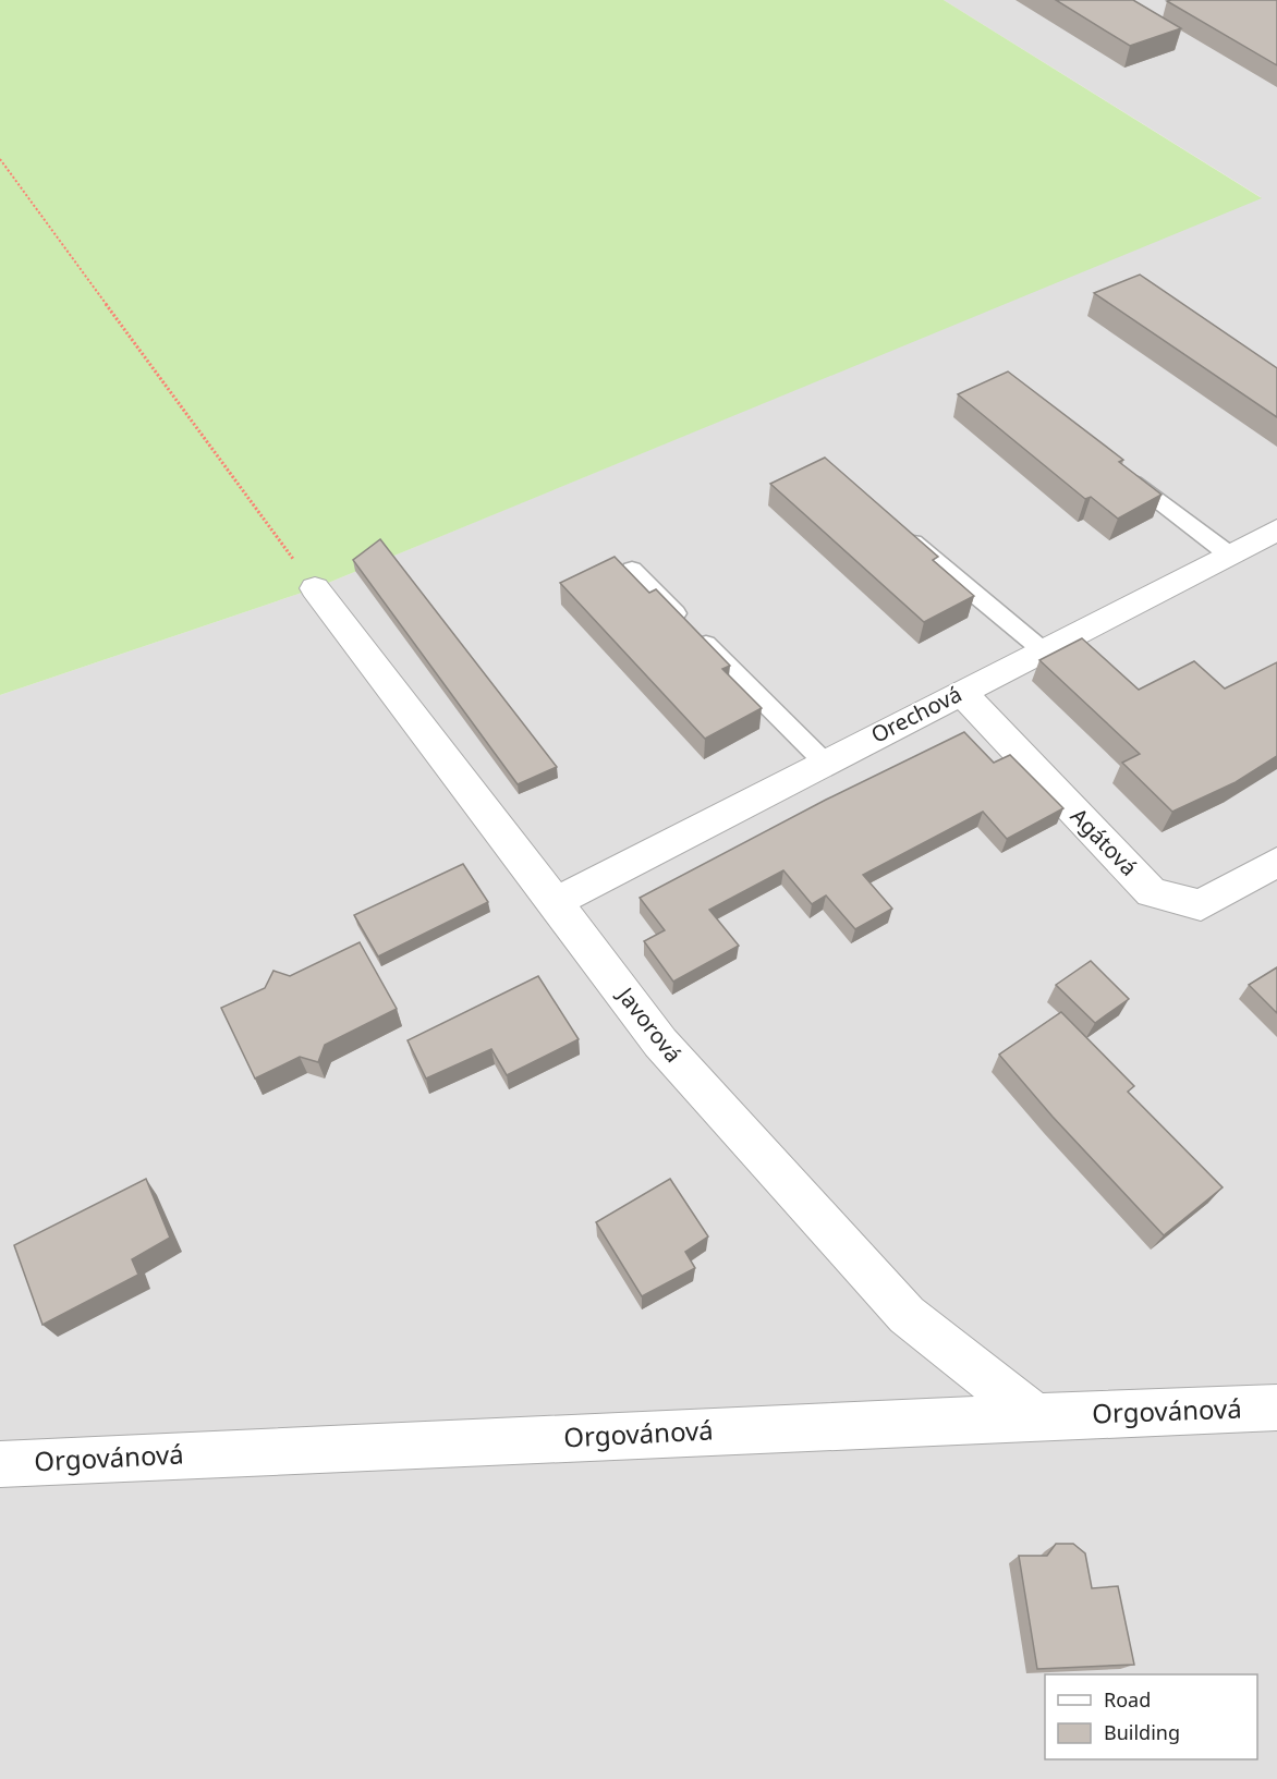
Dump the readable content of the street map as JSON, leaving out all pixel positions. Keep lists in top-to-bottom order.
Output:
{
  "streets": {
    "street": [
      "Orechová",
      "Agátová",
      "Javorová",
      "Orgovánová"
    ]
  },
  "crossings": [
    ["Orechová", "Agátová"],
    ["Orechová", "Javorová"],
    ["Javorová", "Orgovánová"]
  ],
  "legend": ["Road", "Building"]
}
